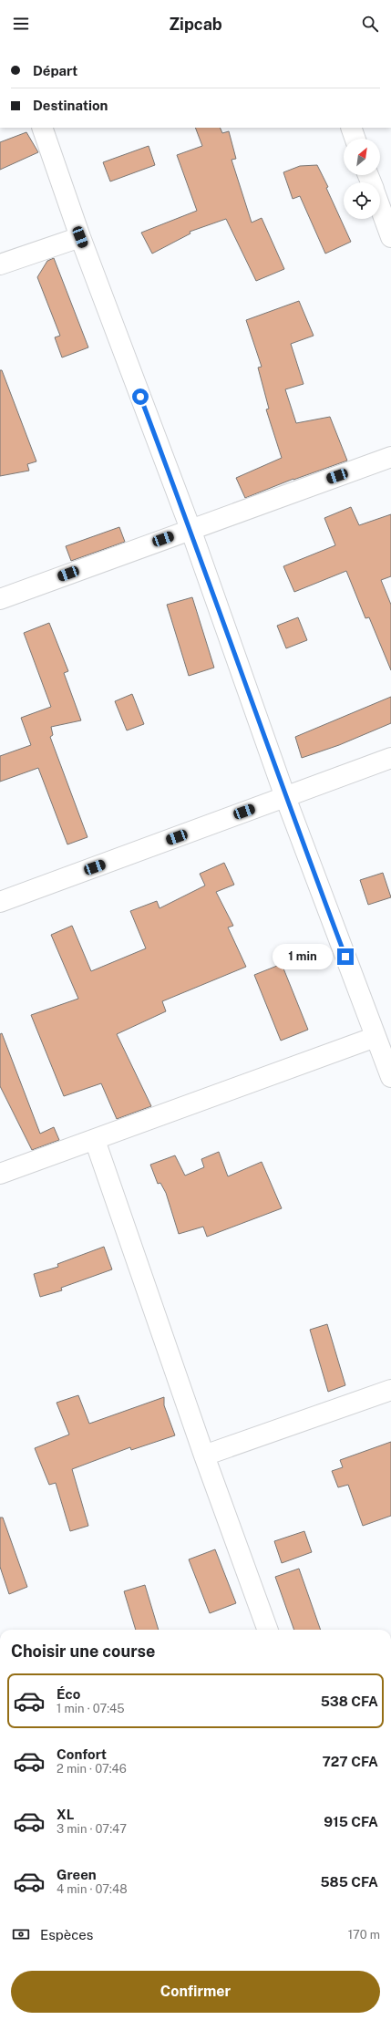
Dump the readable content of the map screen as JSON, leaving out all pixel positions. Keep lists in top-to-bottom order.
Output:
{
  "north": "top right",
  "page": {
    "header": "Zipcab",
    "banner": ["Départ", "Destination"],
    "bubble": "1 min",
    "heading": "Choisir une course",
    "list": [
      {
        "name": "Éco",
        "note": "1 min · 07:45",
        "value": "538 CFA"
      },
      {
        "name": "Confort",
        "note": "2 min · 07:46",
        "value": "727 CFA"
      },
      {
        "name": "XL",
        "note": "3 min · 07:47",
        "value": "915 CFA"
      },
      {
        "name": "Green",
        "note": "4 min · 07:48",
        "value": "585 CFA"
      }
    ],
    "pay": ["Espèces", "170 m"],
    "buttons": "Confirmer"
  }
}
